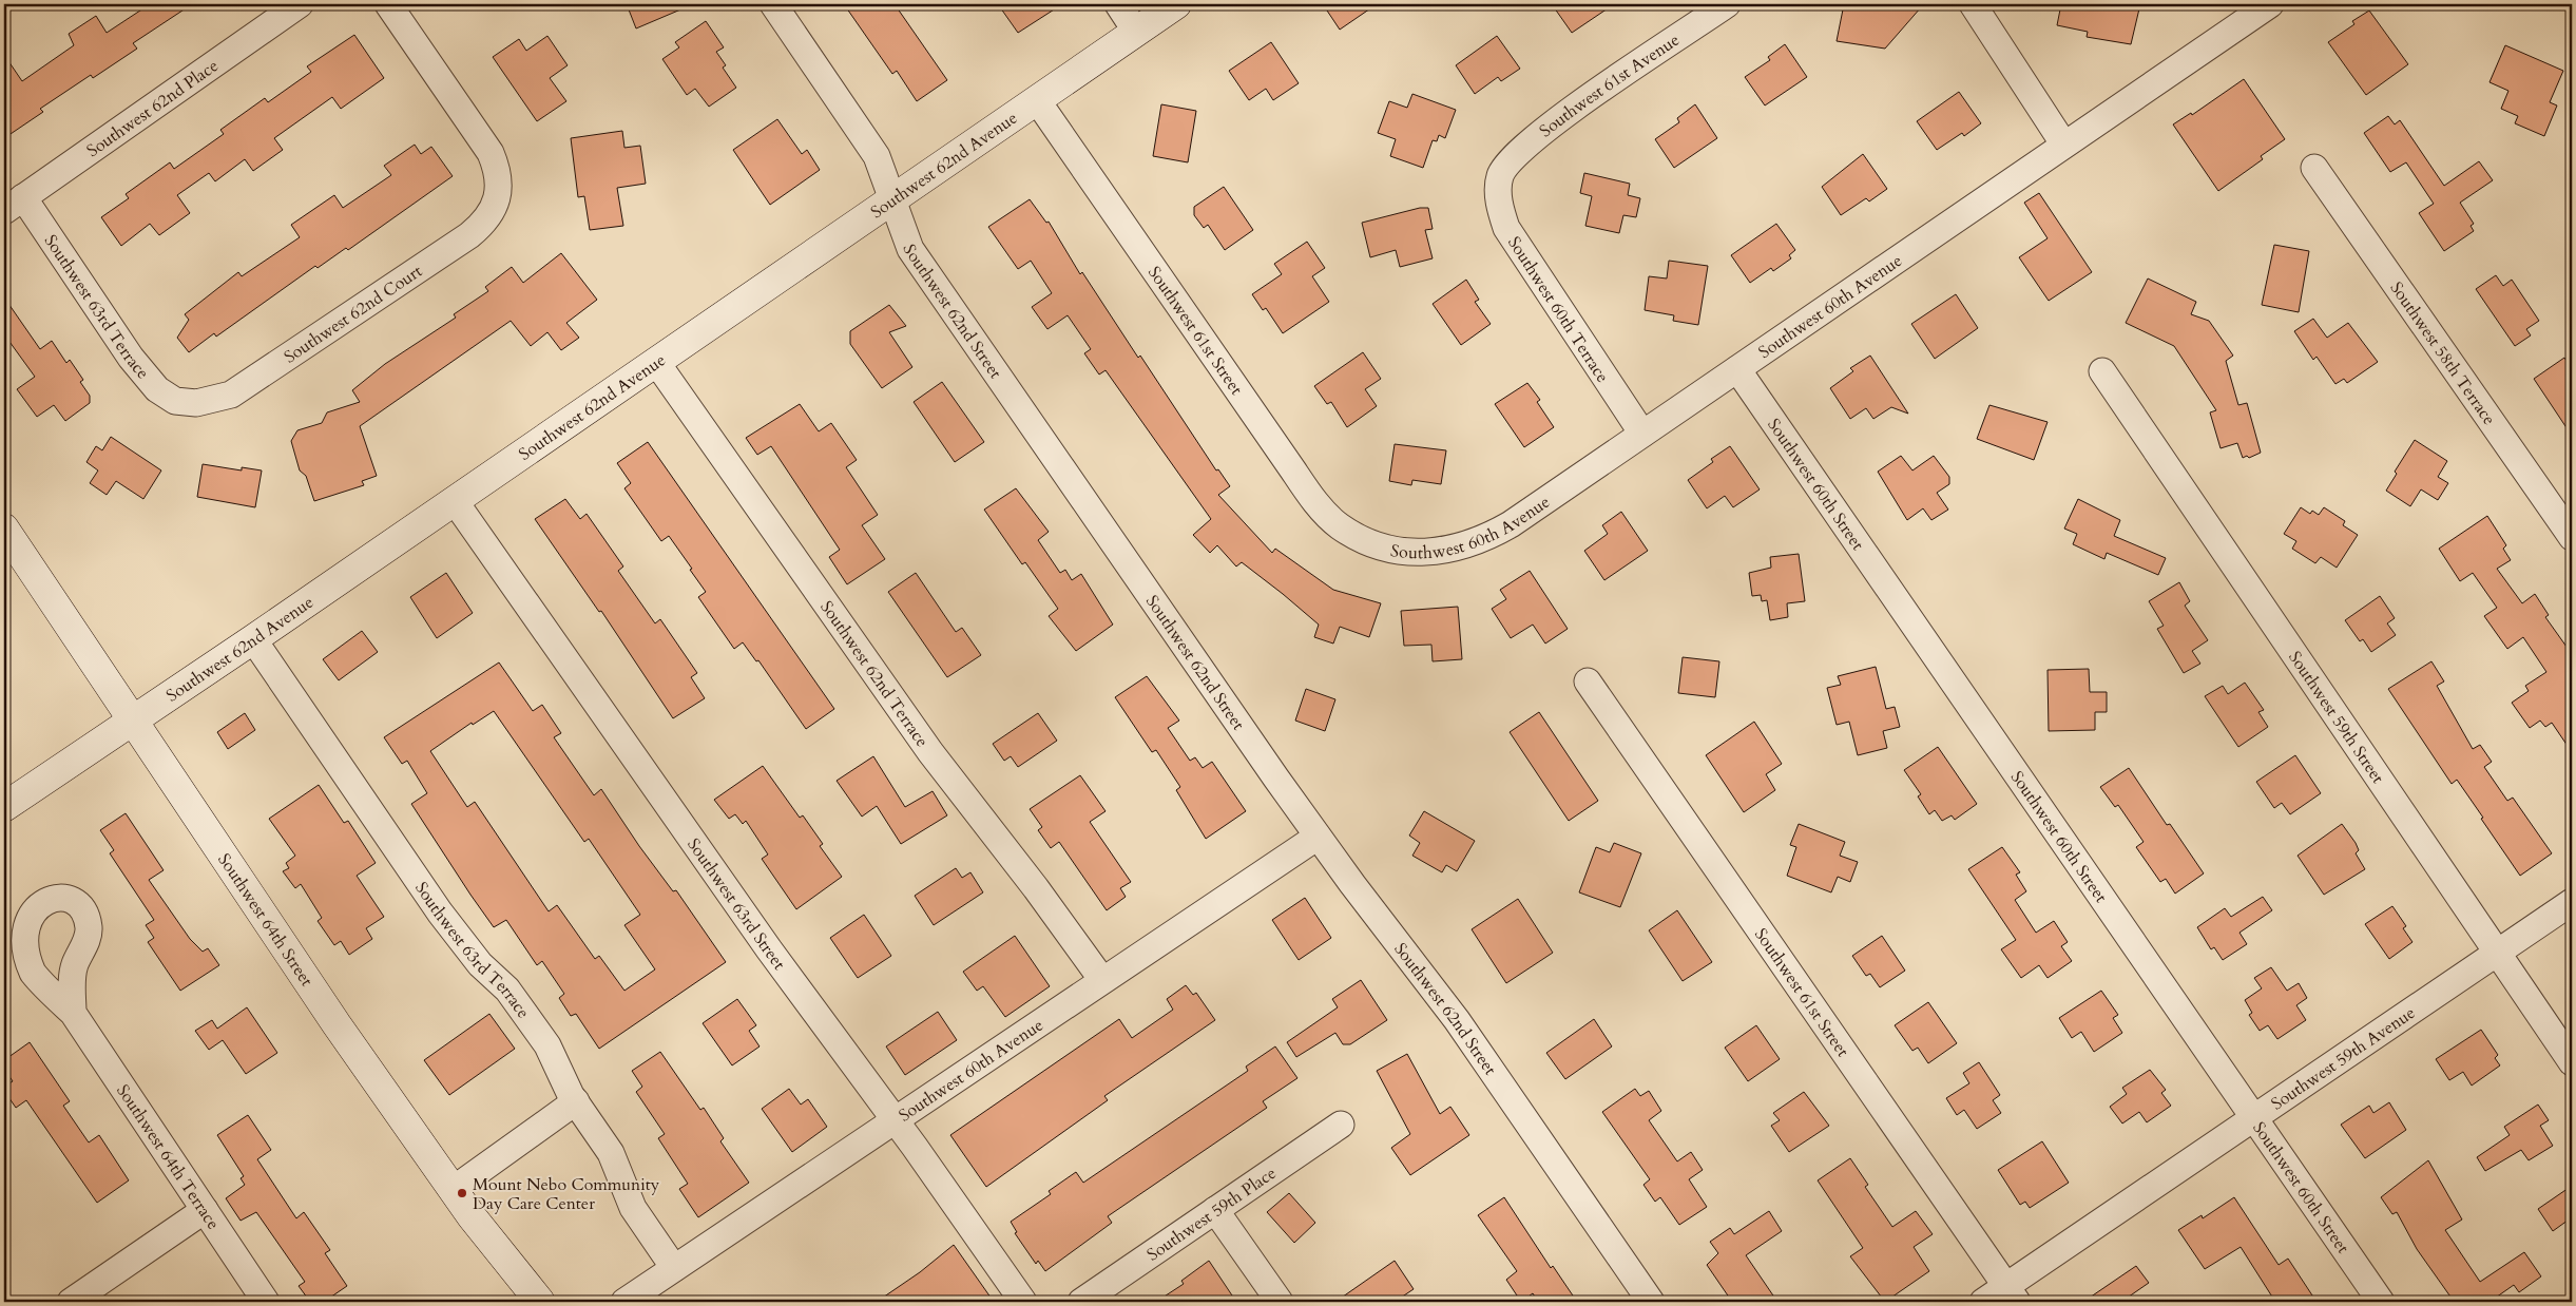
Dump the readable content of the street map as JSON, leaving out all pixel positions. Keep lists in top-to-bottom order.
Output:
{
  "streets": {
    "street": [
      "Southwest 61st Avenue",
      "Southwest 62nd Place",
      "Southwest 62nd Avenue",
      "Southwest 63rd Terrace",
      "Southwest 60th Avenue",
      "Southwest 60th Terrace",
      "Southwest 62nd Street",
      "Southwest 62nd Court",
      "Southwest 61st Street",
      "Southwest 58th Terrace",
      "Southwest 60th Street",
      "Southwest 62nd Terrace",
      "Southwest 59th Street",
      "Southwest 63rd Street",
      "Southwest 64th Street",
      "Southwest 59th Avenue",
      "Southwest 64th Terrace",
      "Southwest 59th Place"
    ]
  },
  "crossings": [
    ["Southwest 61st Avenue", "Southwest 60th Terrace"],
    ["Southwest 62nd Place", "Southwest 63rd Terrace"],
    ["Southwest 62nd Avenue", "Southwest 63rd Terrace"],
    ["Southwest 62nd Avenue", "Southwest 62nd Street"],
    ["Southwest 62nd Avenue", "Southwest 61st Street"],
    ["Southwest 62nd Avenue", "Southwest 62nd Terrace"],
    ["Southwest 62nd Avenue", "Southwest 63rd Street"],
    ["Southwest 62nd Avenue", "Southwest 64th Street"],
    ["Southwest 63rd Terrace", "Southwest 60th Avenue"],
    ["Southwest 63rd Terrace", "Southwest 62nd Court"],
    ["Southwest 60th Avenue", "Southwest 60th Terrace"],
    ["Southwest 60th Avenue", "Southwest 62nd Street"],
    ["Southwest 60th Avenue", "Southwest 61st Street"],
    ["Southwest 60th Avenue", "Southwest 60th Street"],
    ["Southwest 60th Avenue", "Southwest 62nd Terrace"],
    ["Southwest 60th Avenue", "Southwest 63rd Street"],
    ["Southwest 61st Street", "Southwest 59th Avenue"],
    ["Southwest 60th Street", "Southwest 59th Avenue"],
    ["Southwest 59th Street", "Southwest 59th Avenue"]
  ],
  "places": ["Mount Nebo Community Day Care Center"]
}
